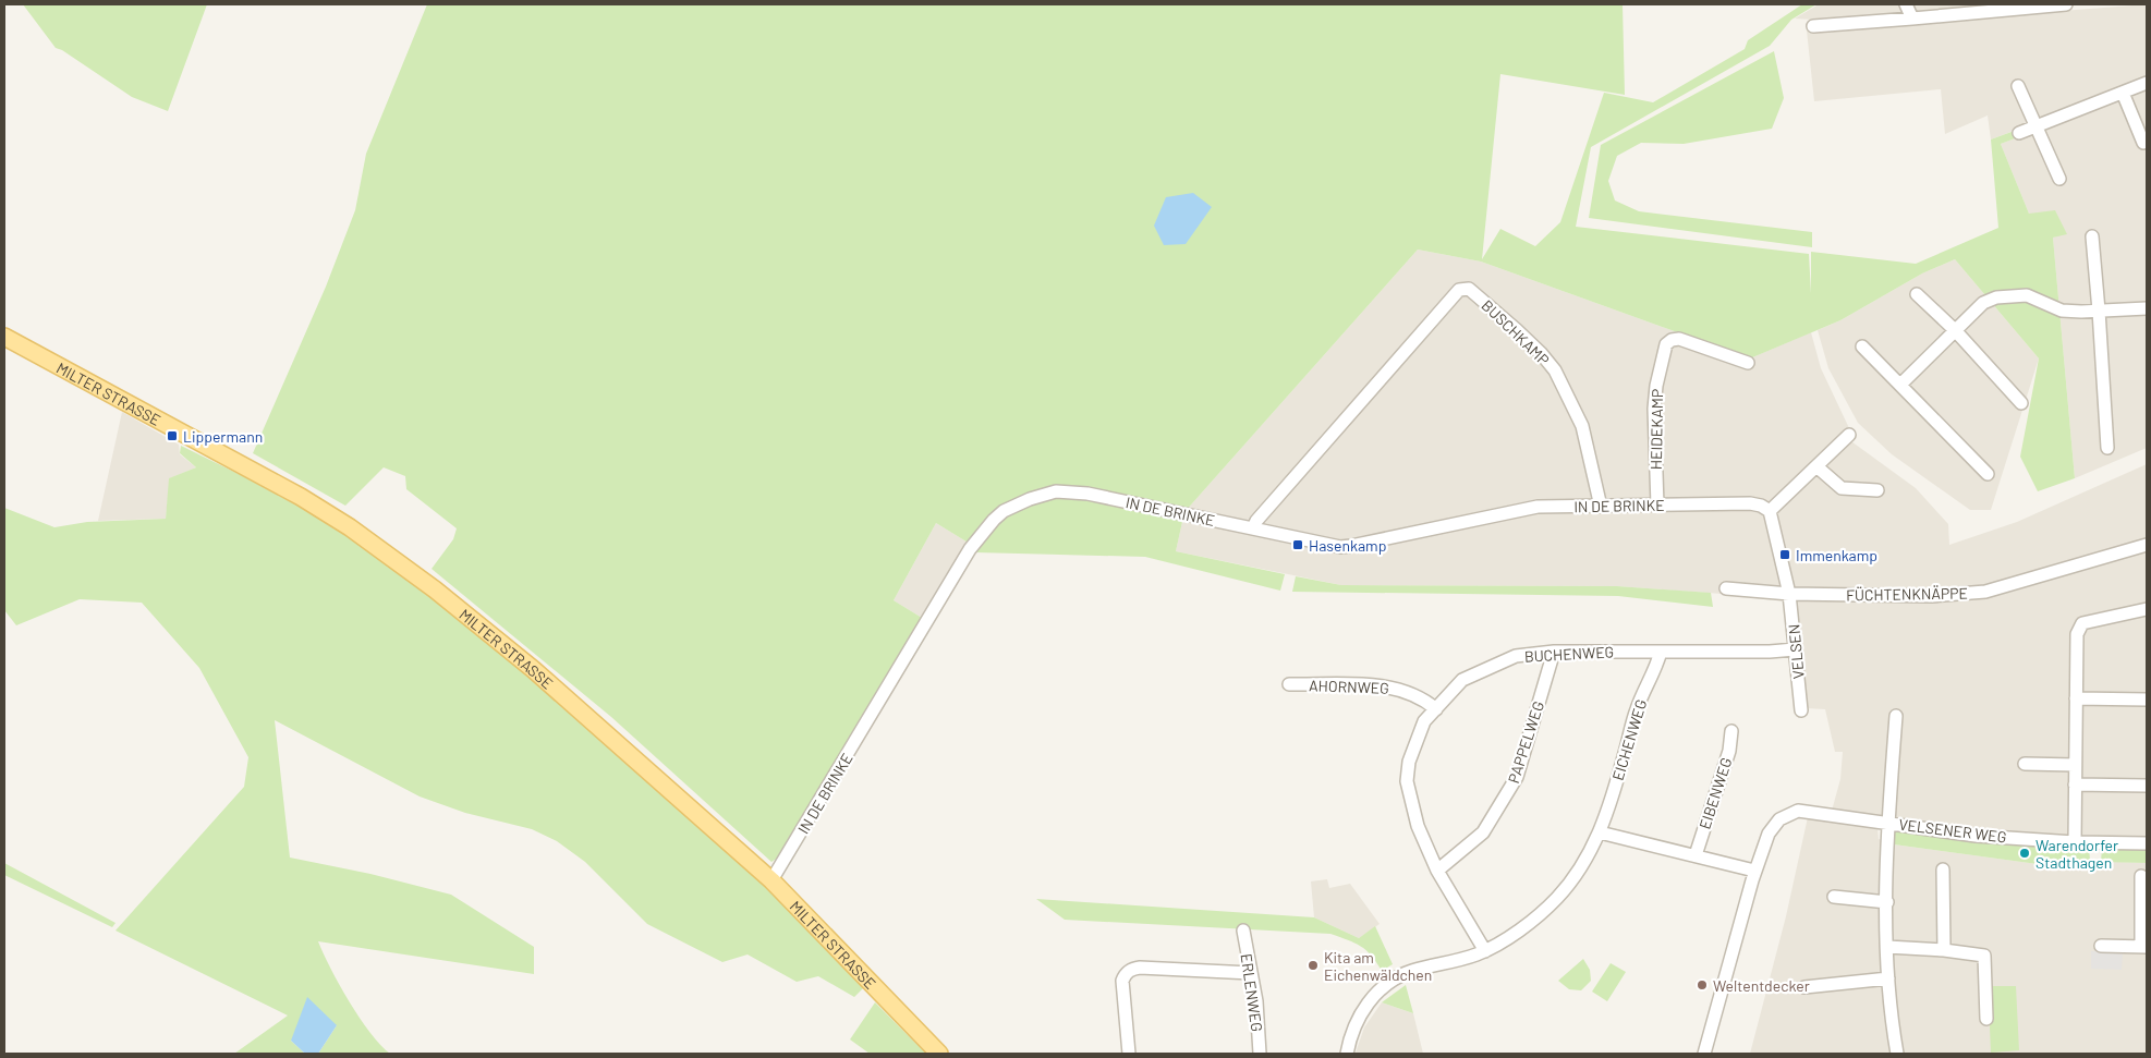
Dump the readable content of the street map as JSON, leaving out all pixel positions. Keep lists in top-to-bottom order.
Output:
{
  "streets": {
    "main road": ["MILTER STRASSE"],
    "street": [
      "BUSCHKAMP",
      "HEIDEKAMP",
      "IN DE BRINKE",
      "FÜCHTENKNÄPPE",
      "VELSEN",
      "BUCHENWEG",
      "AHORNWEG",
      "EICHENWEG",
      "PAPPELWEG",
      "EIBENWEG",
      "VELSENER WEG",
      "ERLENWEG"
    ]
  },
  "crossings": [
    ["BUSCHKAMP", "IN DE BRINKE"],
    ["MILTER STRASSE", "IN DE BRINKE"],
    ["HEIDEKAMP", "IN DE BRINKE"],
    ["FÜCHTENKNÄPPE", "VELSEN"],
    ["BUCHENWEG", "AHORNWEG"],
    ["BUCHENWEG", "EICHENWEG"],
    ["BUCHENWEG", "PAPPELWEG"]
  ],
  "places": {
    "transit": ["Lippermann", "Hasenkamp", "Immenkamp"],
    "other": ["Warendorfer Stadthagen", "Kita am Eichenwäldchen", "Weltentdecker"]
  }
}
